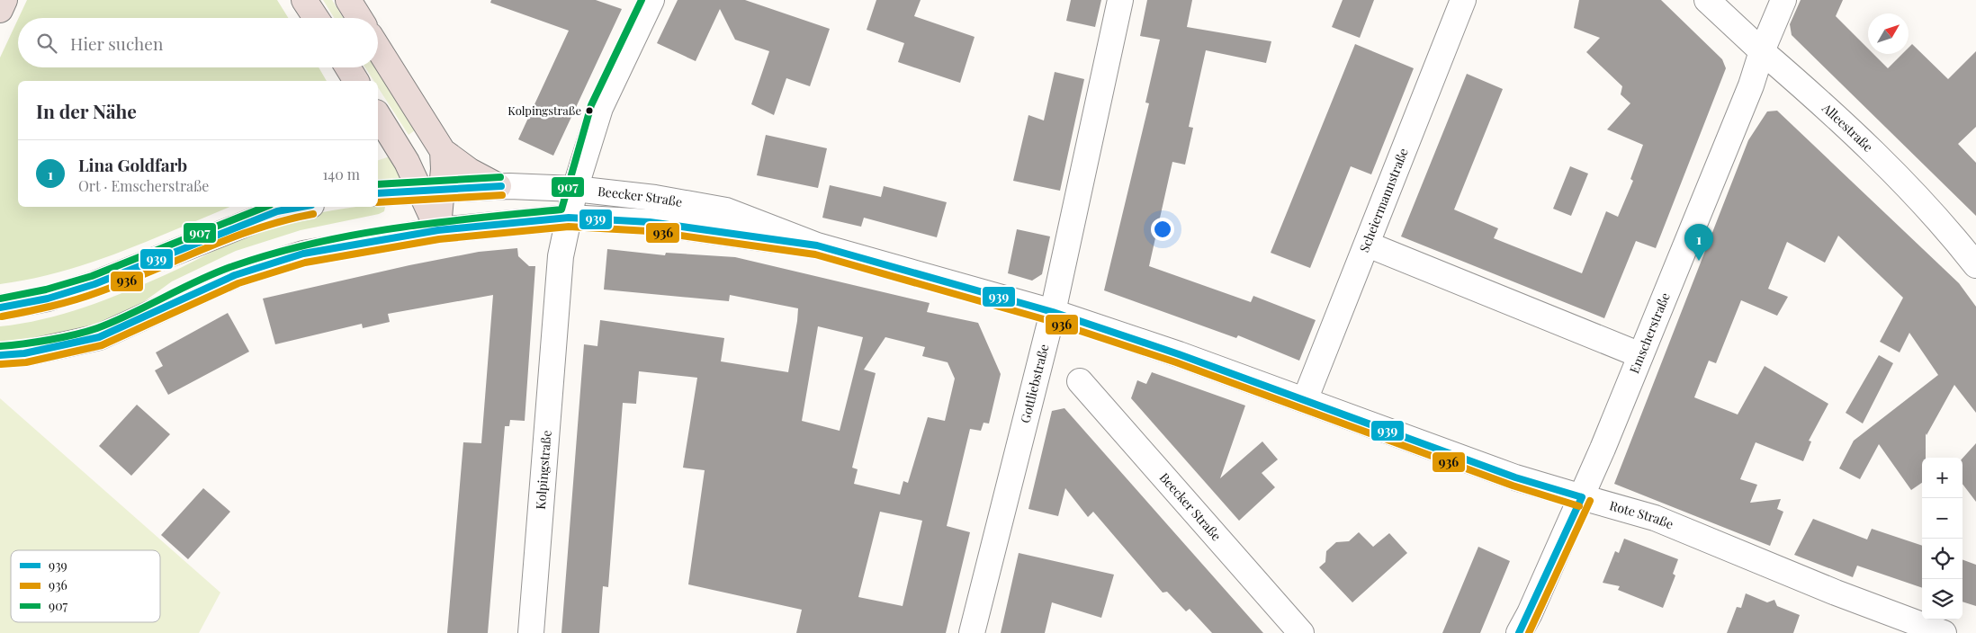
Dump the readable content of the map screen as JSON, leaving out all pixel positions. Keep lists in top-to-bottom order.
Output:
{
  "streets": {
    "street": [
      "Alleestraße",
      "Beecker Straße",
      "Scheiermannstraße",
      "Emscherstraße",
      "Gottliebstraße",
      "Kolpingstraße",
      "Rote Straße"
    ]
  },
  "crossings": [
    ["Alleestraße", "Emscherstraße"],
    ["Beecker Straße", "Gottliebstraße"],
    ["Beecker Straße", "Kolpingstraße"],
    ["Beecker Straße", "Rote Straße"],
    ["Scheiermannstraße", "Rote Straße"],
    ["Emscherstraße", "Rote Straße"],
    ["Gottliebstraße", "Rote Straße"]
  ],
  "places": ["Kolpingstraße"],
  "lines": ["transit line 907", "transit line 939", "transit line 936"],
  "legend": ["939", "936", "907"],
  "north": "top right",
  "page": {
    "search": "Hier suchen",
    "heading": "In der Nähe",
    "list": [
      {
        "mark": "1",
        "name": "Lina Goldfarb",
        "note": "Ort · Emscherstraße",
        "value": "140 m"
      }
    ],
    "pins": "1",
    "map_buttons": ["+", "−"]
  }
}
